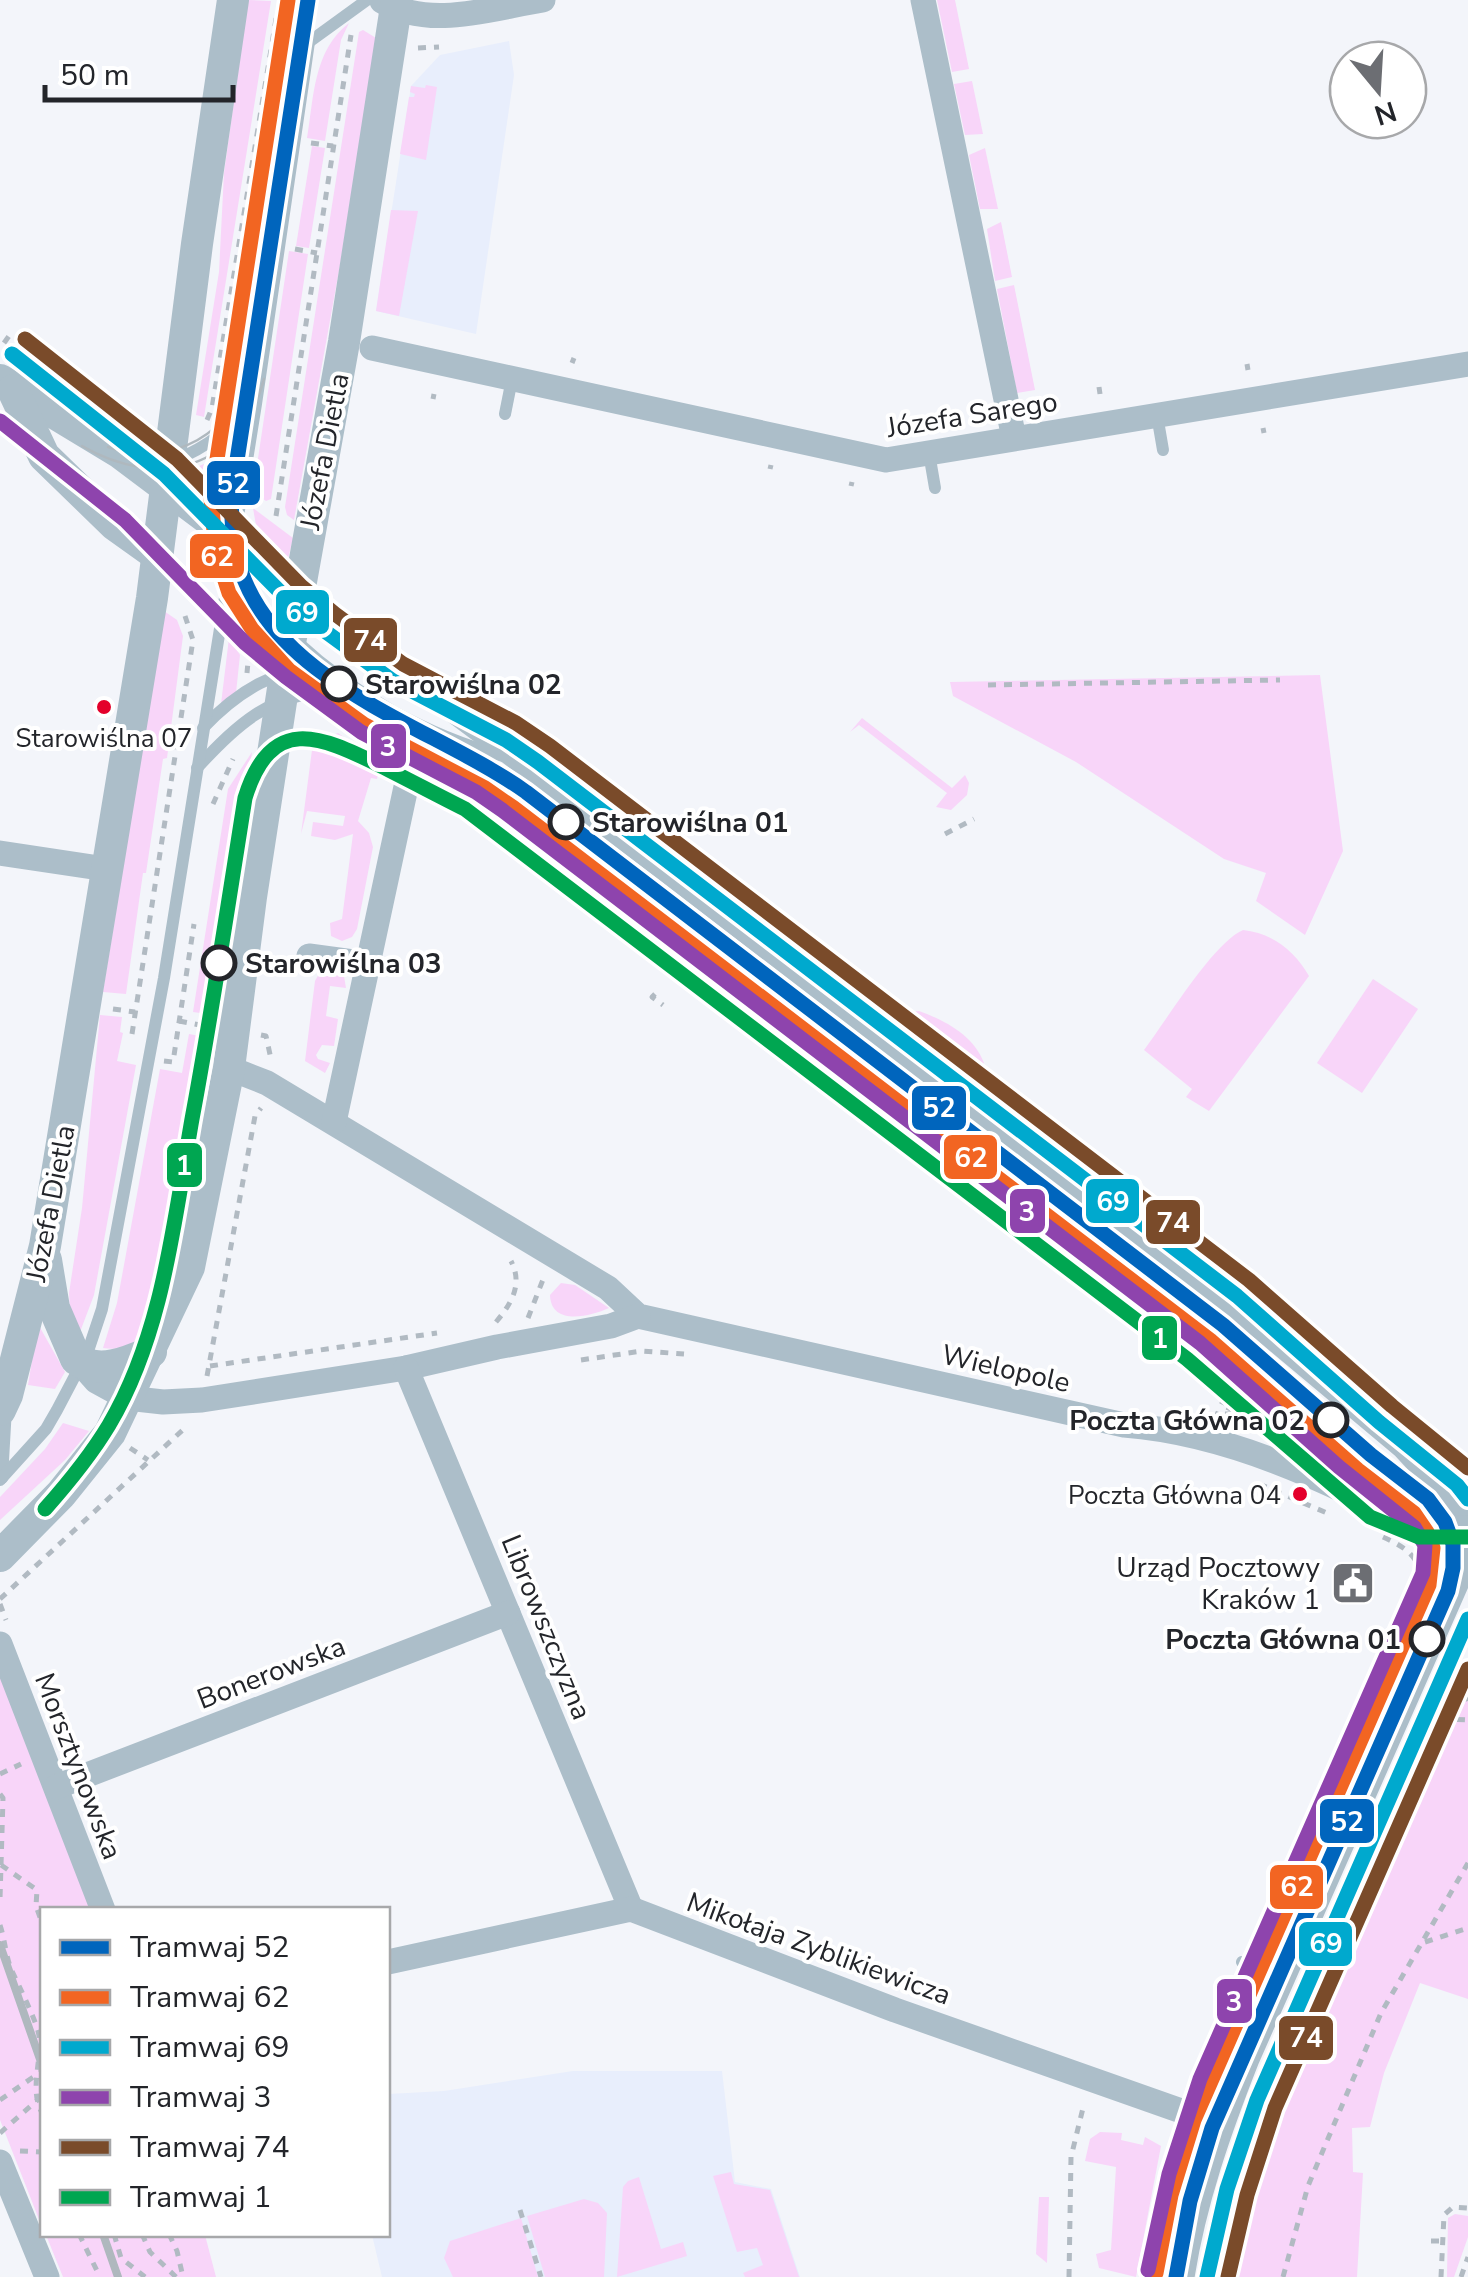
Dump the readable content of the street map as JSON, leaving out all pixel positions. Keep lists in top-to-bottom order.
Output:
{
  "streets": {
    "street": [
      "Józefa Sarego",
      "Józefa Dietla",
      "Wielopole",
      "Librowszczyzna",
      "Bonerowska",
      "Morsztynowska",
      "Mikołaja Zyblikiewicza"
    ]
  },
  "crossings": [
    ["Józefa Dietla", "Wielopole"],
    ["Wielopole", "Librowszczyzna"],
    ["Librowszczyzna", "Bonerowska"],
    ["Librowszczyzna", "Mikołaja Zyblikiewicza"],
    ["Bonerowska", "Morsztynowska"]
  ],
  "places": {
    "other": [
      "Starowiślna 02",
      "Starowiślna 07",
      "Starowiślna 01",
      "Starowiślna 03",
      "Poczta Główna 02",
      "Poczta Główna 04",
      "Poczta Główna 01"
    ],
    "public building": ["Urząd Pocztowy Kraków 1"]
  },
  "lines": [
    "tram line 52",
    "tram line 62",
    "tram line 74",
    "tram line 69",
    "tram line 3",
    "tram line 1"
  ],
  "legend": [
    "Tramwaj 52",
    "Tramwaj 62",
    "Tramwaj 69",
    "Tramwaj 3",
    "Tramwaj 74",
    "Tramwaj 1"
  ],
  "scale_bar": "50 m",
  "north": "bottom"
}
